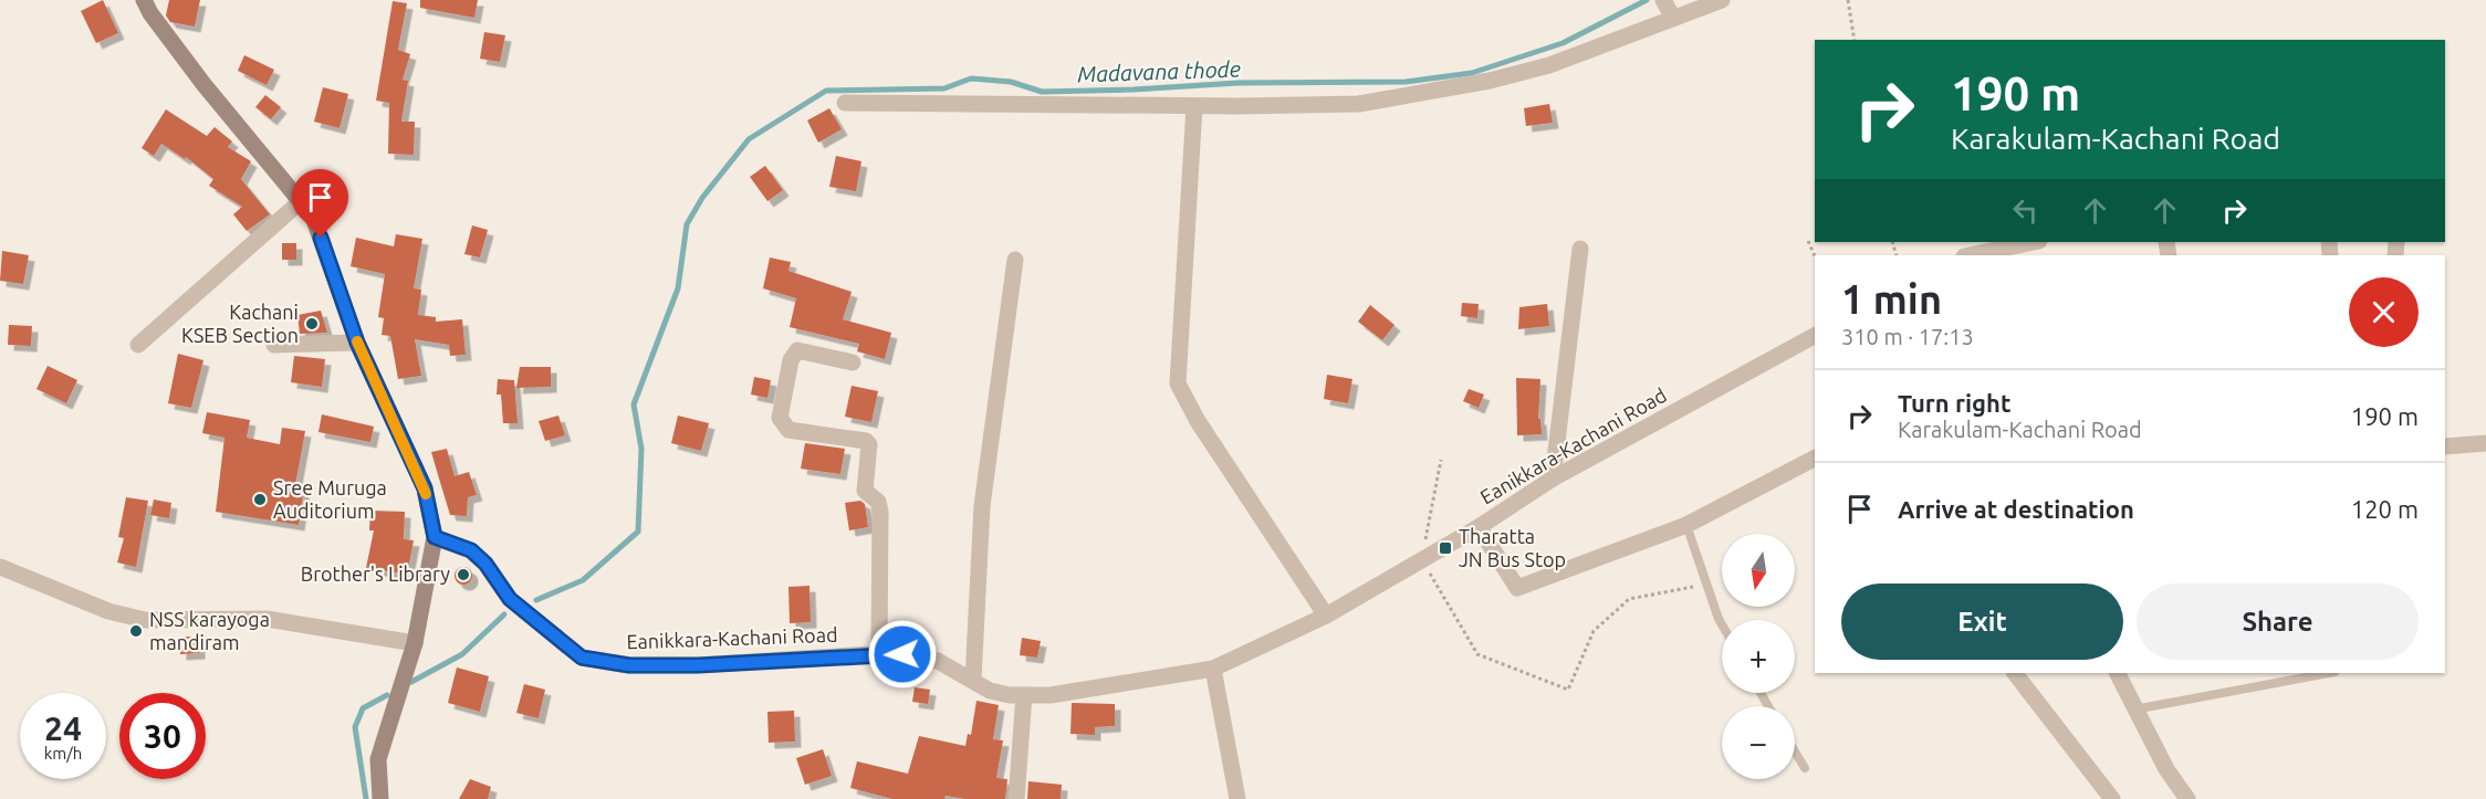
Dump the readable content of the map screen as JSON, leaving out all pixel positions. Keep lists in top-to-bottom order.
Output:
{
  "streets": {
    "street": ["Eanikkara-Kachani Road"]
  },
  "water": ["Madavana thode"],
  "places": {
    "other": [
      "Kachani KSEB Section",
      "Sree Muruga Auditorium",
      "Brother's Library",
      "NSS karayoga mandiram"
    ],
    "transit": ["Tharatta JN Bus Stop"]
  },
  "north": "bottom",
  "page": {
    "turn": ["190 m", "Karakulam-Kachani Road"],
    "heading": ["1 min", "310 m · 17:13"],
    "list": [
      {
        "name": "Turn right",
        "note": "Karakulam-Kachani Road",
        "value": "190 m"
      },
      {
        "name": "Arrive at destination",
        "value": "120 m"
      }
    ],
    "map_buttons": ["+", "−"],
    "buttons": ["Exit", "Share"],
    "speed": "24 km/h",
    "limit": "30"
  }
}
